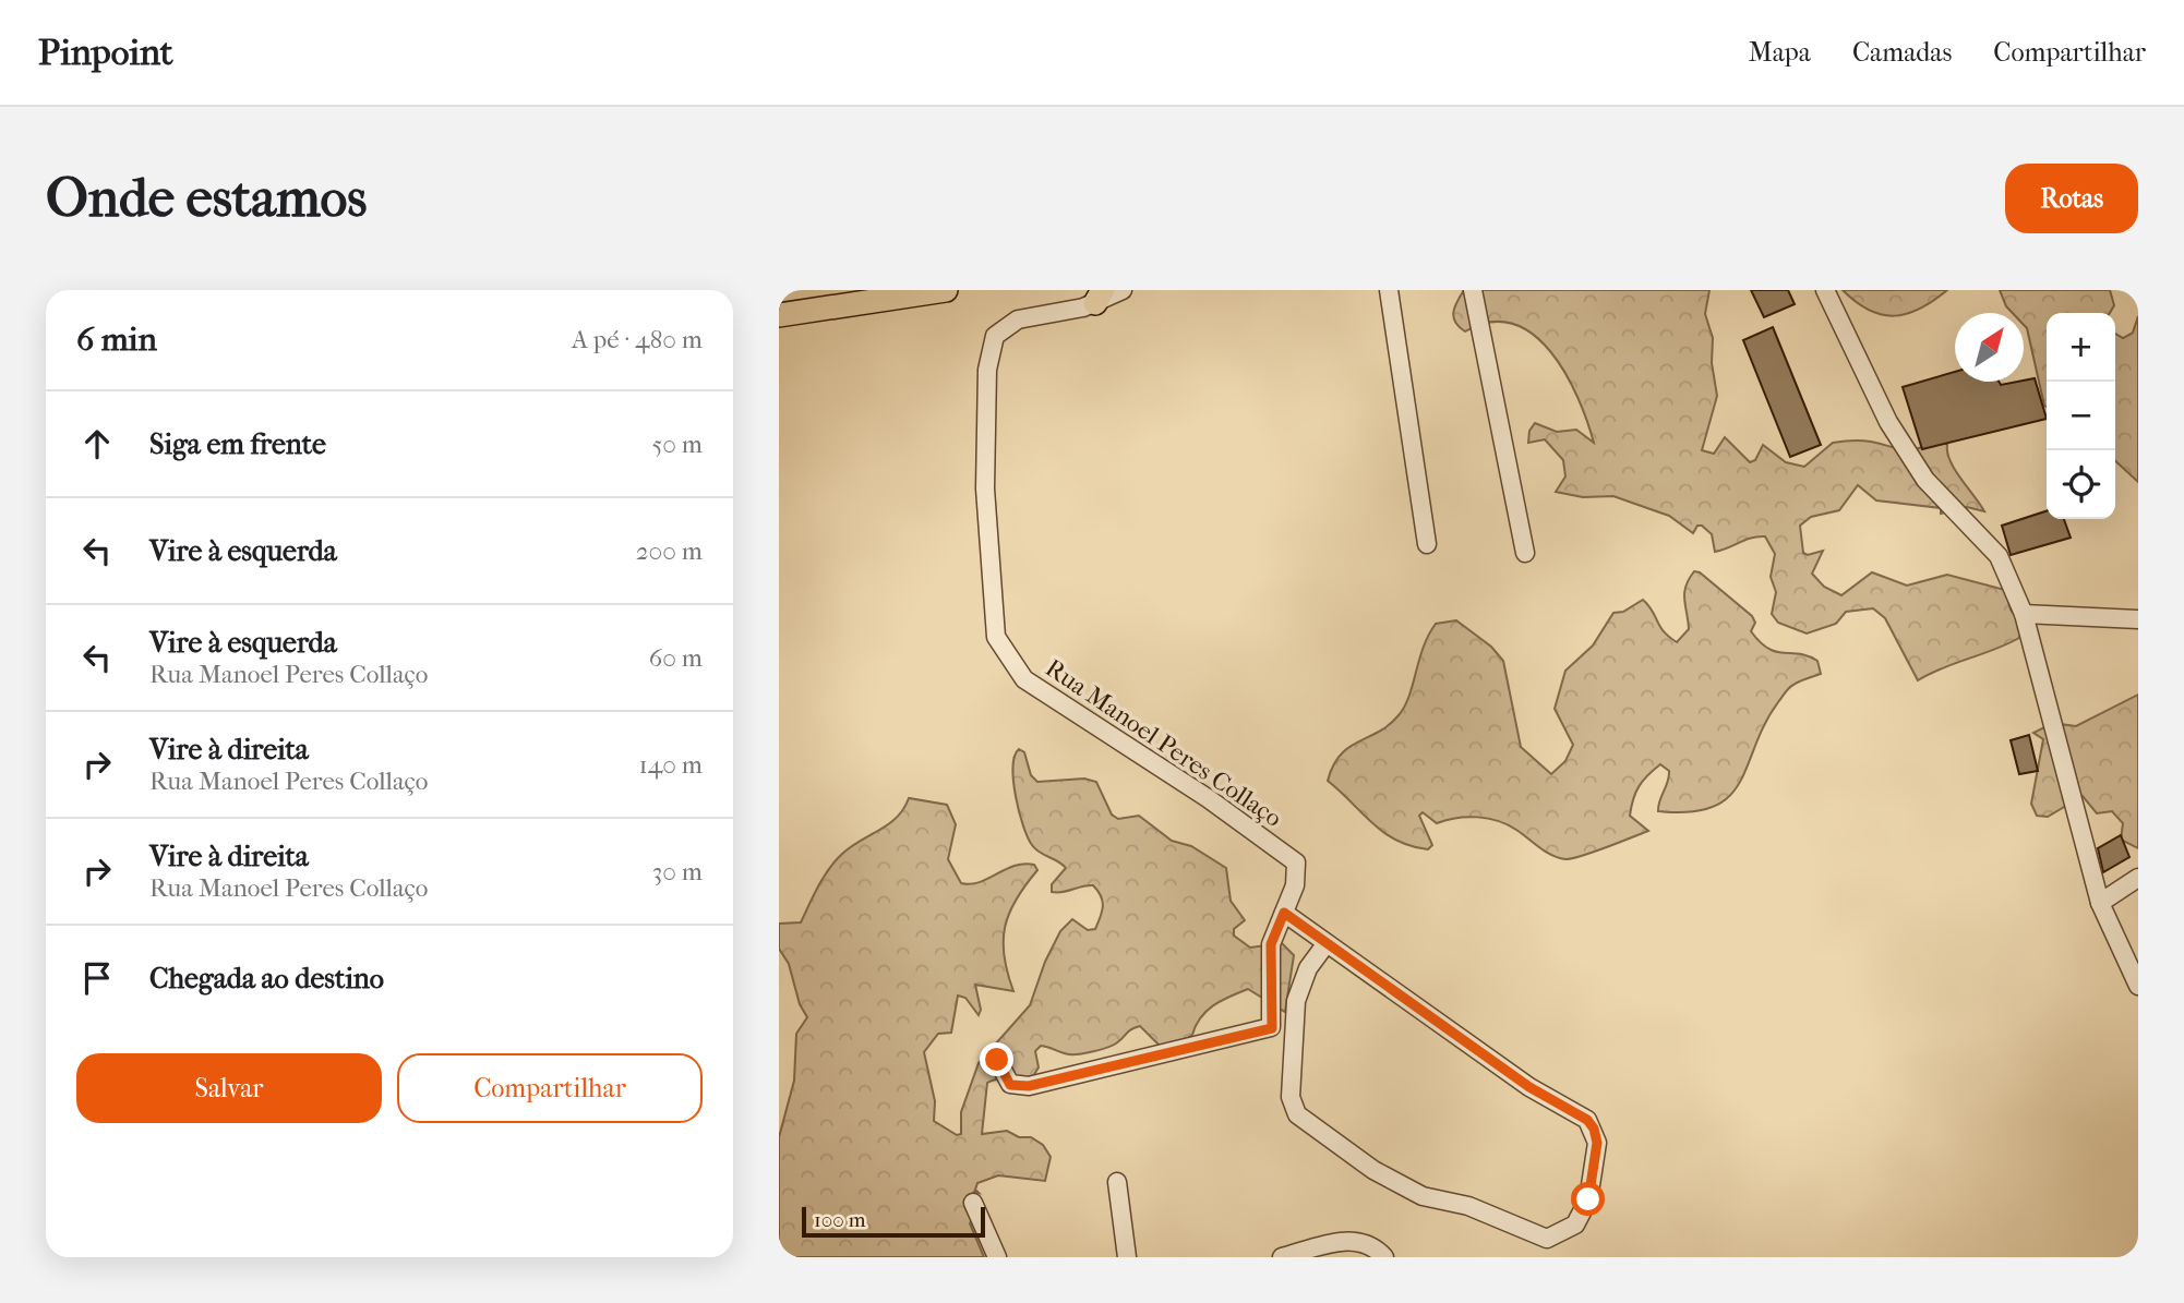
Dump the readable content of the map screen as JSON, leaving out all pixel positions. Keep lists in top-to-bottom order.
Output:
{
  "streets": {
    "street": ["Rua Manoel Peres Collaço"]
  },
  "scale_bar": "100 m",
  "north": "top right",
  "page": {
    "header": "Pinpoint",
    "nav": ["Mapa", "Camadas", "Compartilhar"],
    "buttons": [
      "Rotas",
      ["Salvar", "Compartilhar"]
    ],
    "title": "Onde estamos",
    "heading": ["6 min", "A pé · 480 m"],
    "map_buttons": ["+", "−"],
    "list": [
      ["Siga em frente", "50 m"],
      ["Vire à esquerda", "200 m"],
      ["Vire à esquerda", "Rua Manoel Peres Collaço", "60 m"],
      ["Vire à direita", "Rua Manoel Peres Collaço", "140 m"],
      ["Vire à direita", "Rua Manoel Peres Collaço", "30 m"],
      "Chegada ao destino"
    ],
    "scale": "100 m"
  }
}
